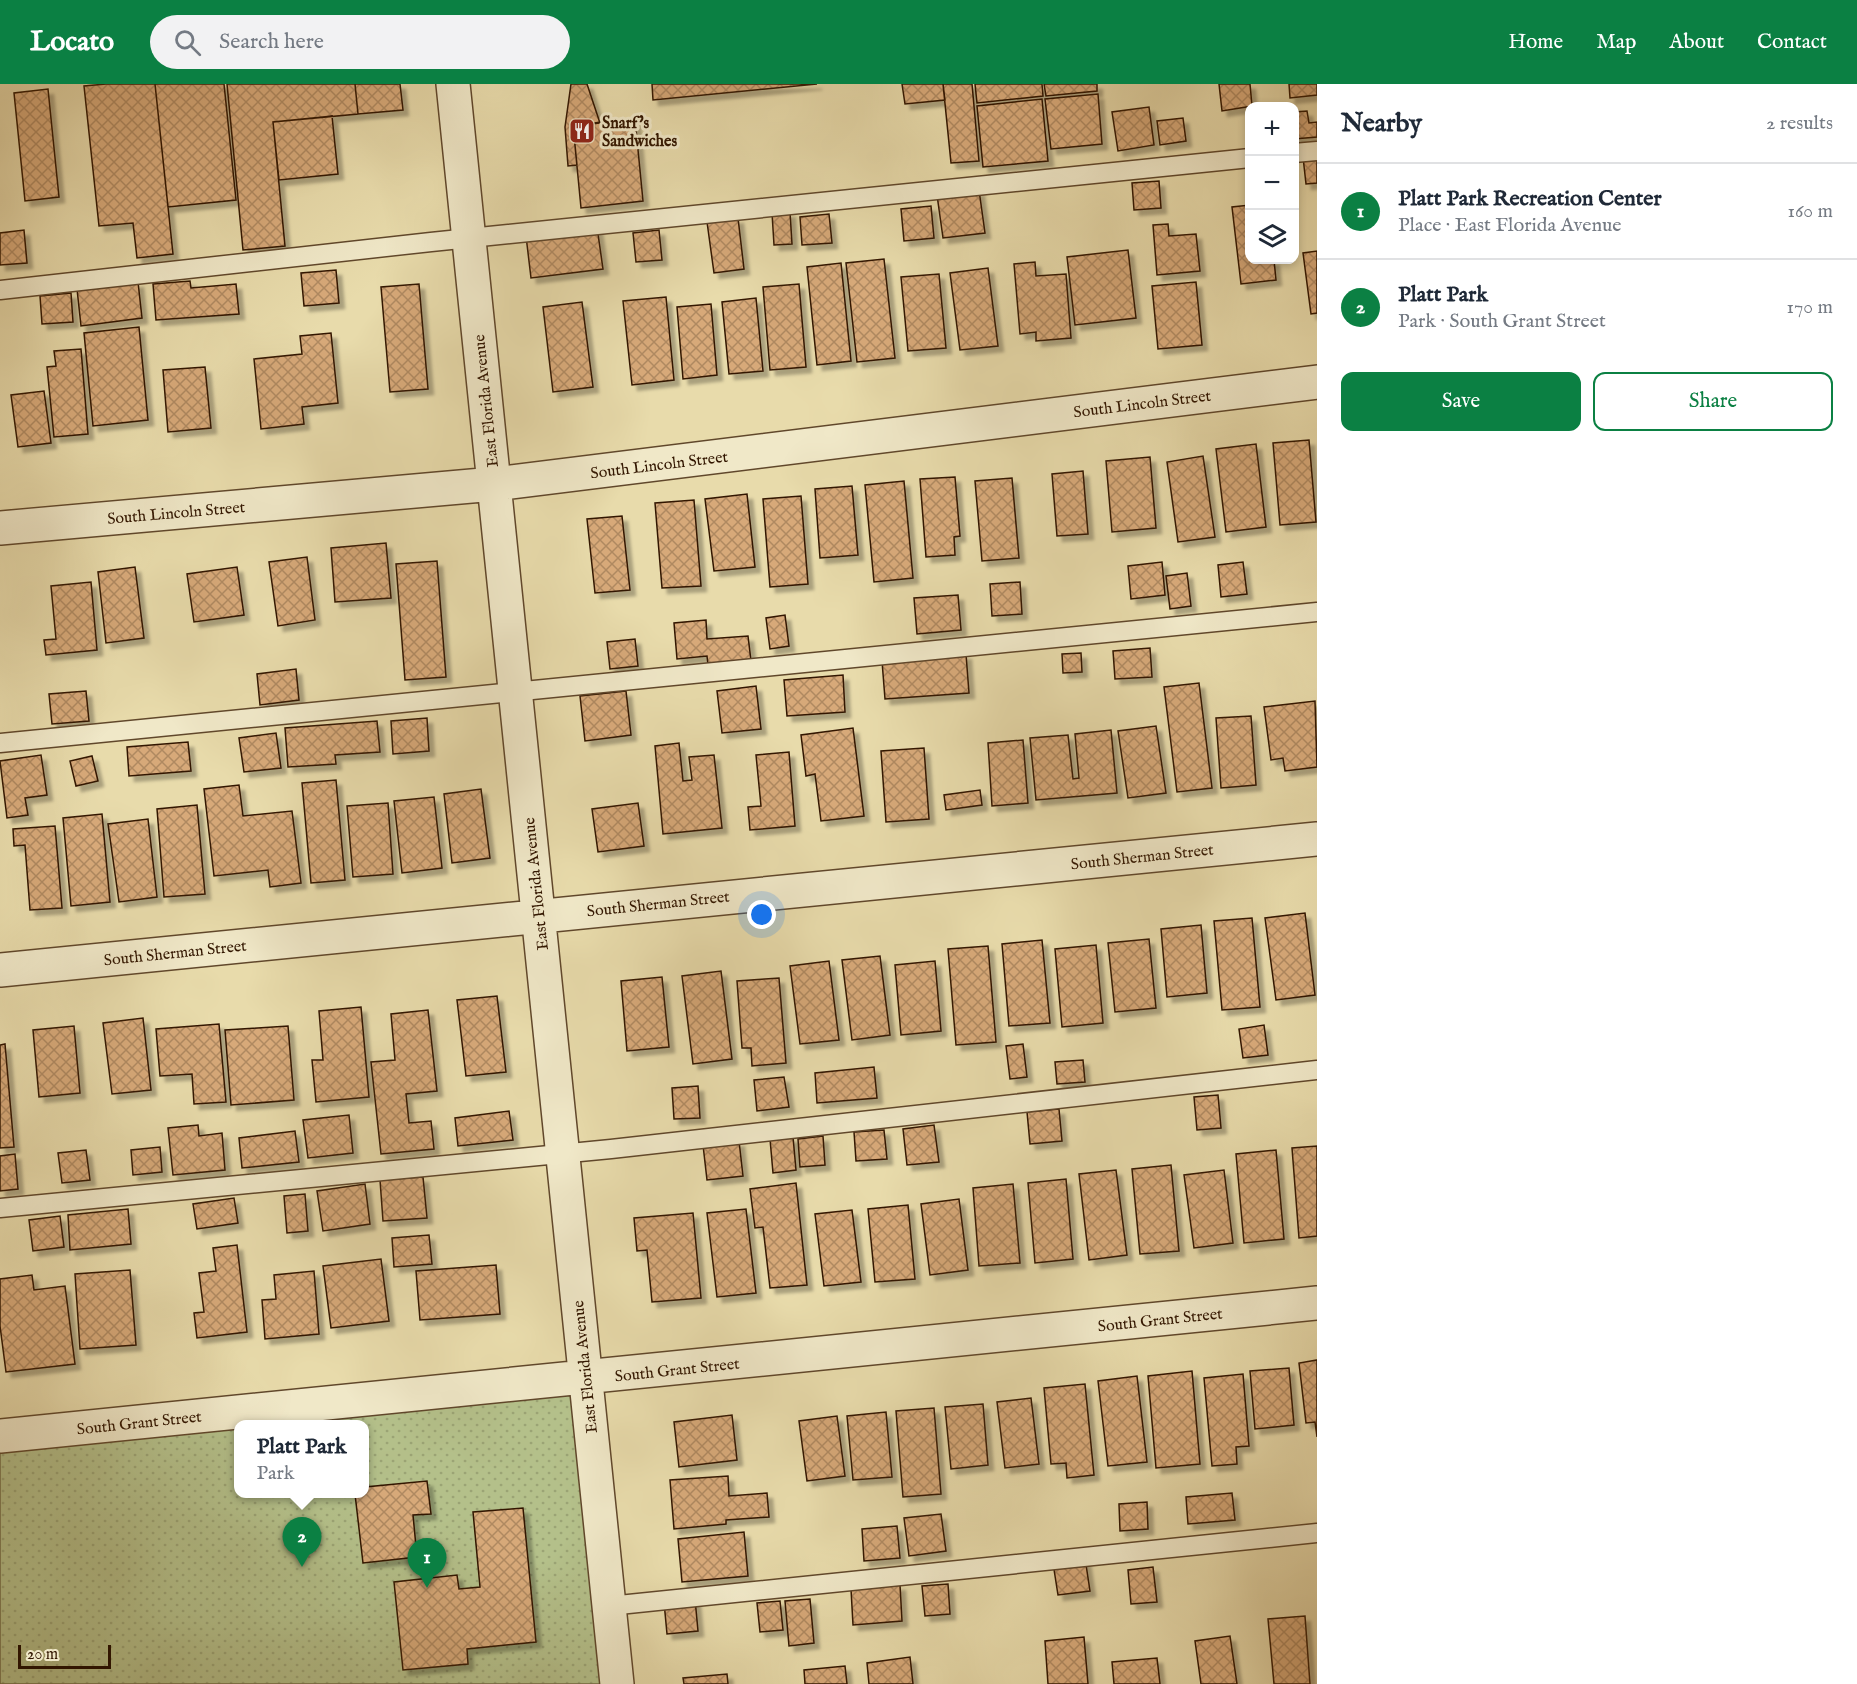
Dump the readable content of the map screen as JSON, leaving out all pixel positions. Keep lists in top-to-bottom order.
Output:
{
  "streets": {
    "street": [
      "East Florida Avenue",
      "South Lincoln Street",
      "South Sherman Street",
      "South Grant Street"
    ]
  },
  "crossings": [
    ["East Florida Avenue", "South Lincoln Street"],
    ["East Florida Avenue", "South Sherman Street"],
    ["East Florida Avenue", "South Grant Street"]
  ],
  "places": {
    "restaurant": ["Snarf's Sandwiches"]
  },
  "scale_bar": "20 m",
  "page": {
    "header": "Locato",
    "search": "Search here",
    "nav": [
      "Home",
      "Map",
      "About",
      "Contact"
    ],
    "heading": ["Nearby", "2 results"],
    "map_buttons": ["+", "−"],
    "list": [
      {
        "mark": "1",
        "name": "Platt Park Recreation Center",
        "note": "Place · East Florida Avenue",
        "value": "160 m"
      },
      {
        "mark": "2",
        "name": "Platt Park",
        "note": "Park · South Grant Street",
        "value": "170 m"
      }
    ],
    "buttons": ["Save", "Share"],
    "popup": ["Platt Park", "Park"],
    "pins": ["2", "1"],
    "scale": "20 m"
  }
}
